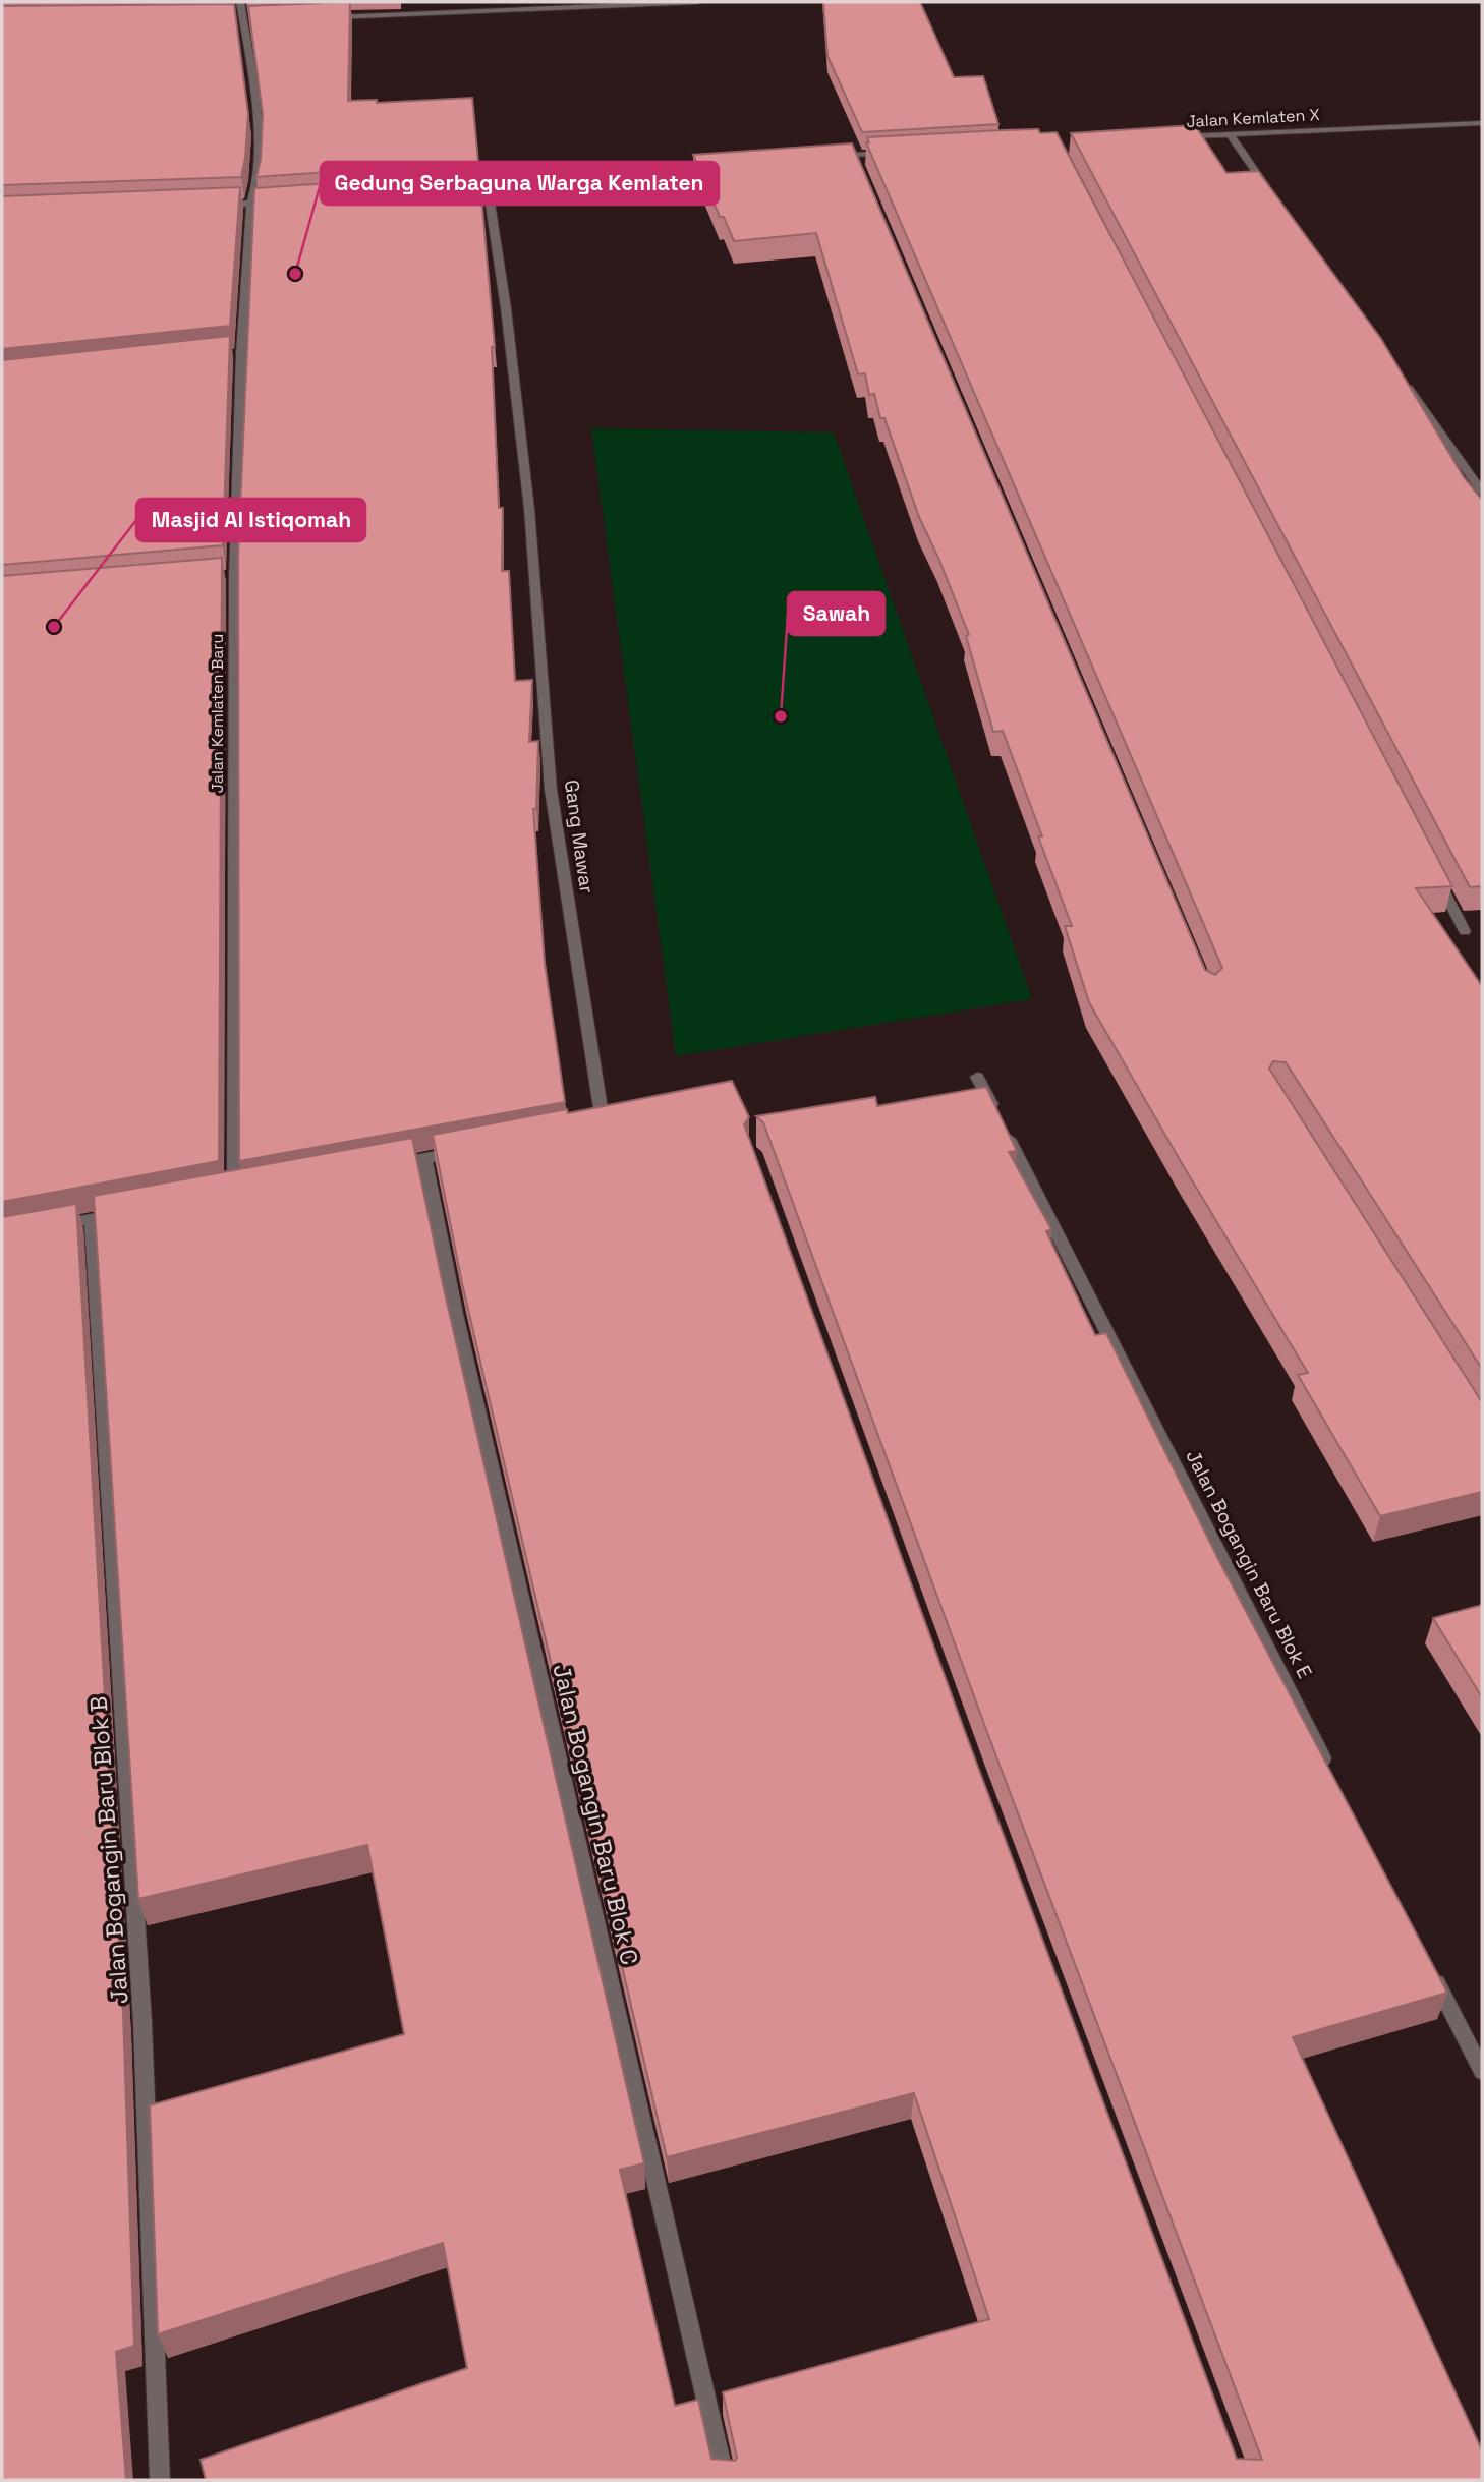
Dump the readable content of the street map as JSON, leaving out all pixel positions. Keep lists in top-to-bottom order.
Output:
{
  "streets": {
    "street": [
      "Jalan Kemlaten X",
      "Jalan Kemlaten Baru",
      "Gang Mawar",
      "Jalan Bogangin Baru Blok E",
      "Jalan Bogangin Baru Blok C",
      "Jalan Bogangin Baru Blok B"
    ]
  },
  "places": ["Gedung Serbaguna Warga Kemlaten", "Masjid Al Istiqomah", "Sawah"]
}
